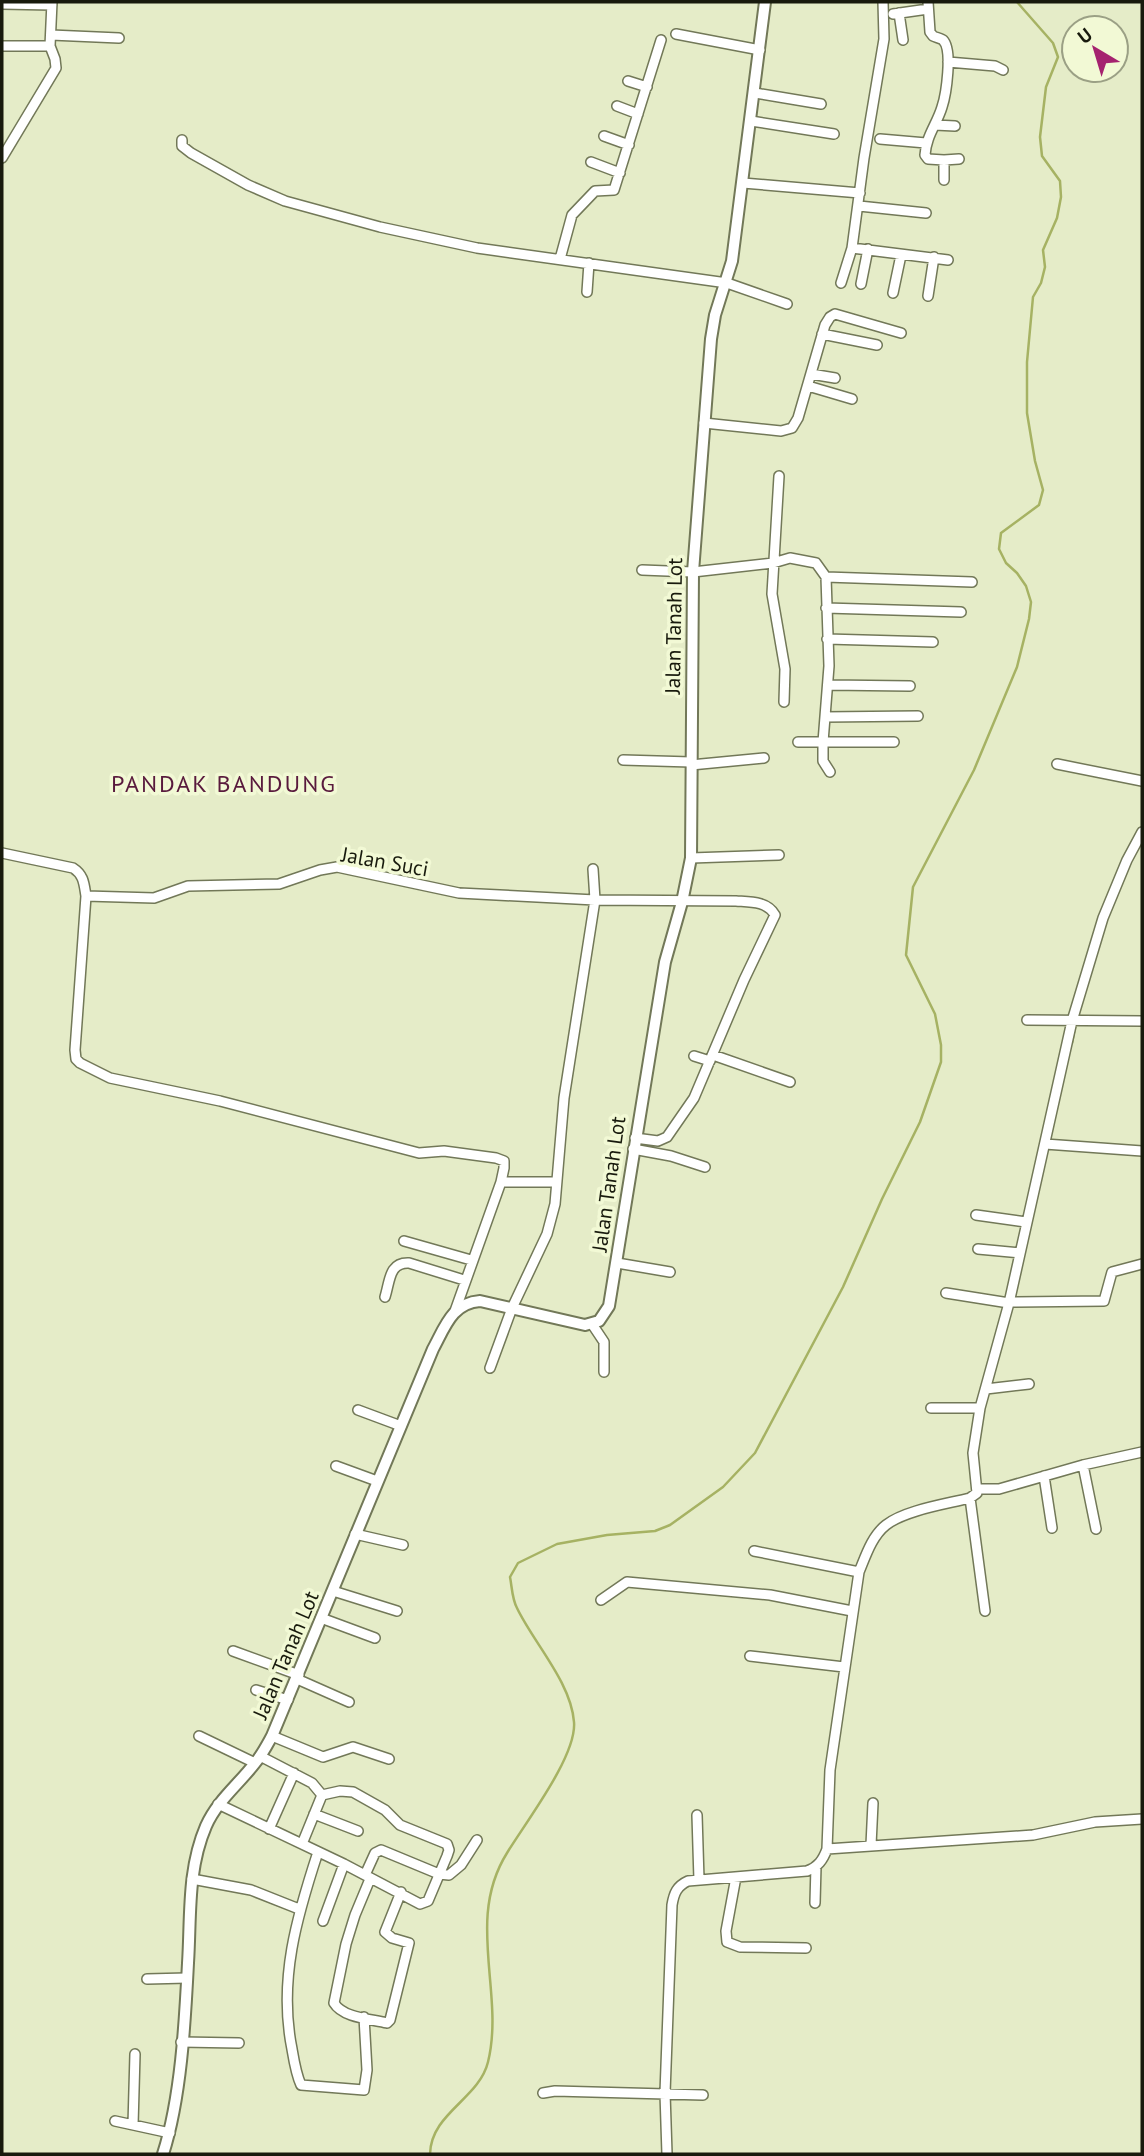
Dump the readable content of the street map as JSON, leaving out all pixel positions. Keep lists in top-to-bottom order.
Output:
{
  "streets": {
    "main road": ["Jalan Tanah Lot"],
    "street": ["Jalan Suci"]
  },
  "crossings": [
    ["Jalan Tanah Lot", "Jalan Suci"]
  ],
  "districts": ["PANDAK BANDUNG"],
  "north": "top left"
}
